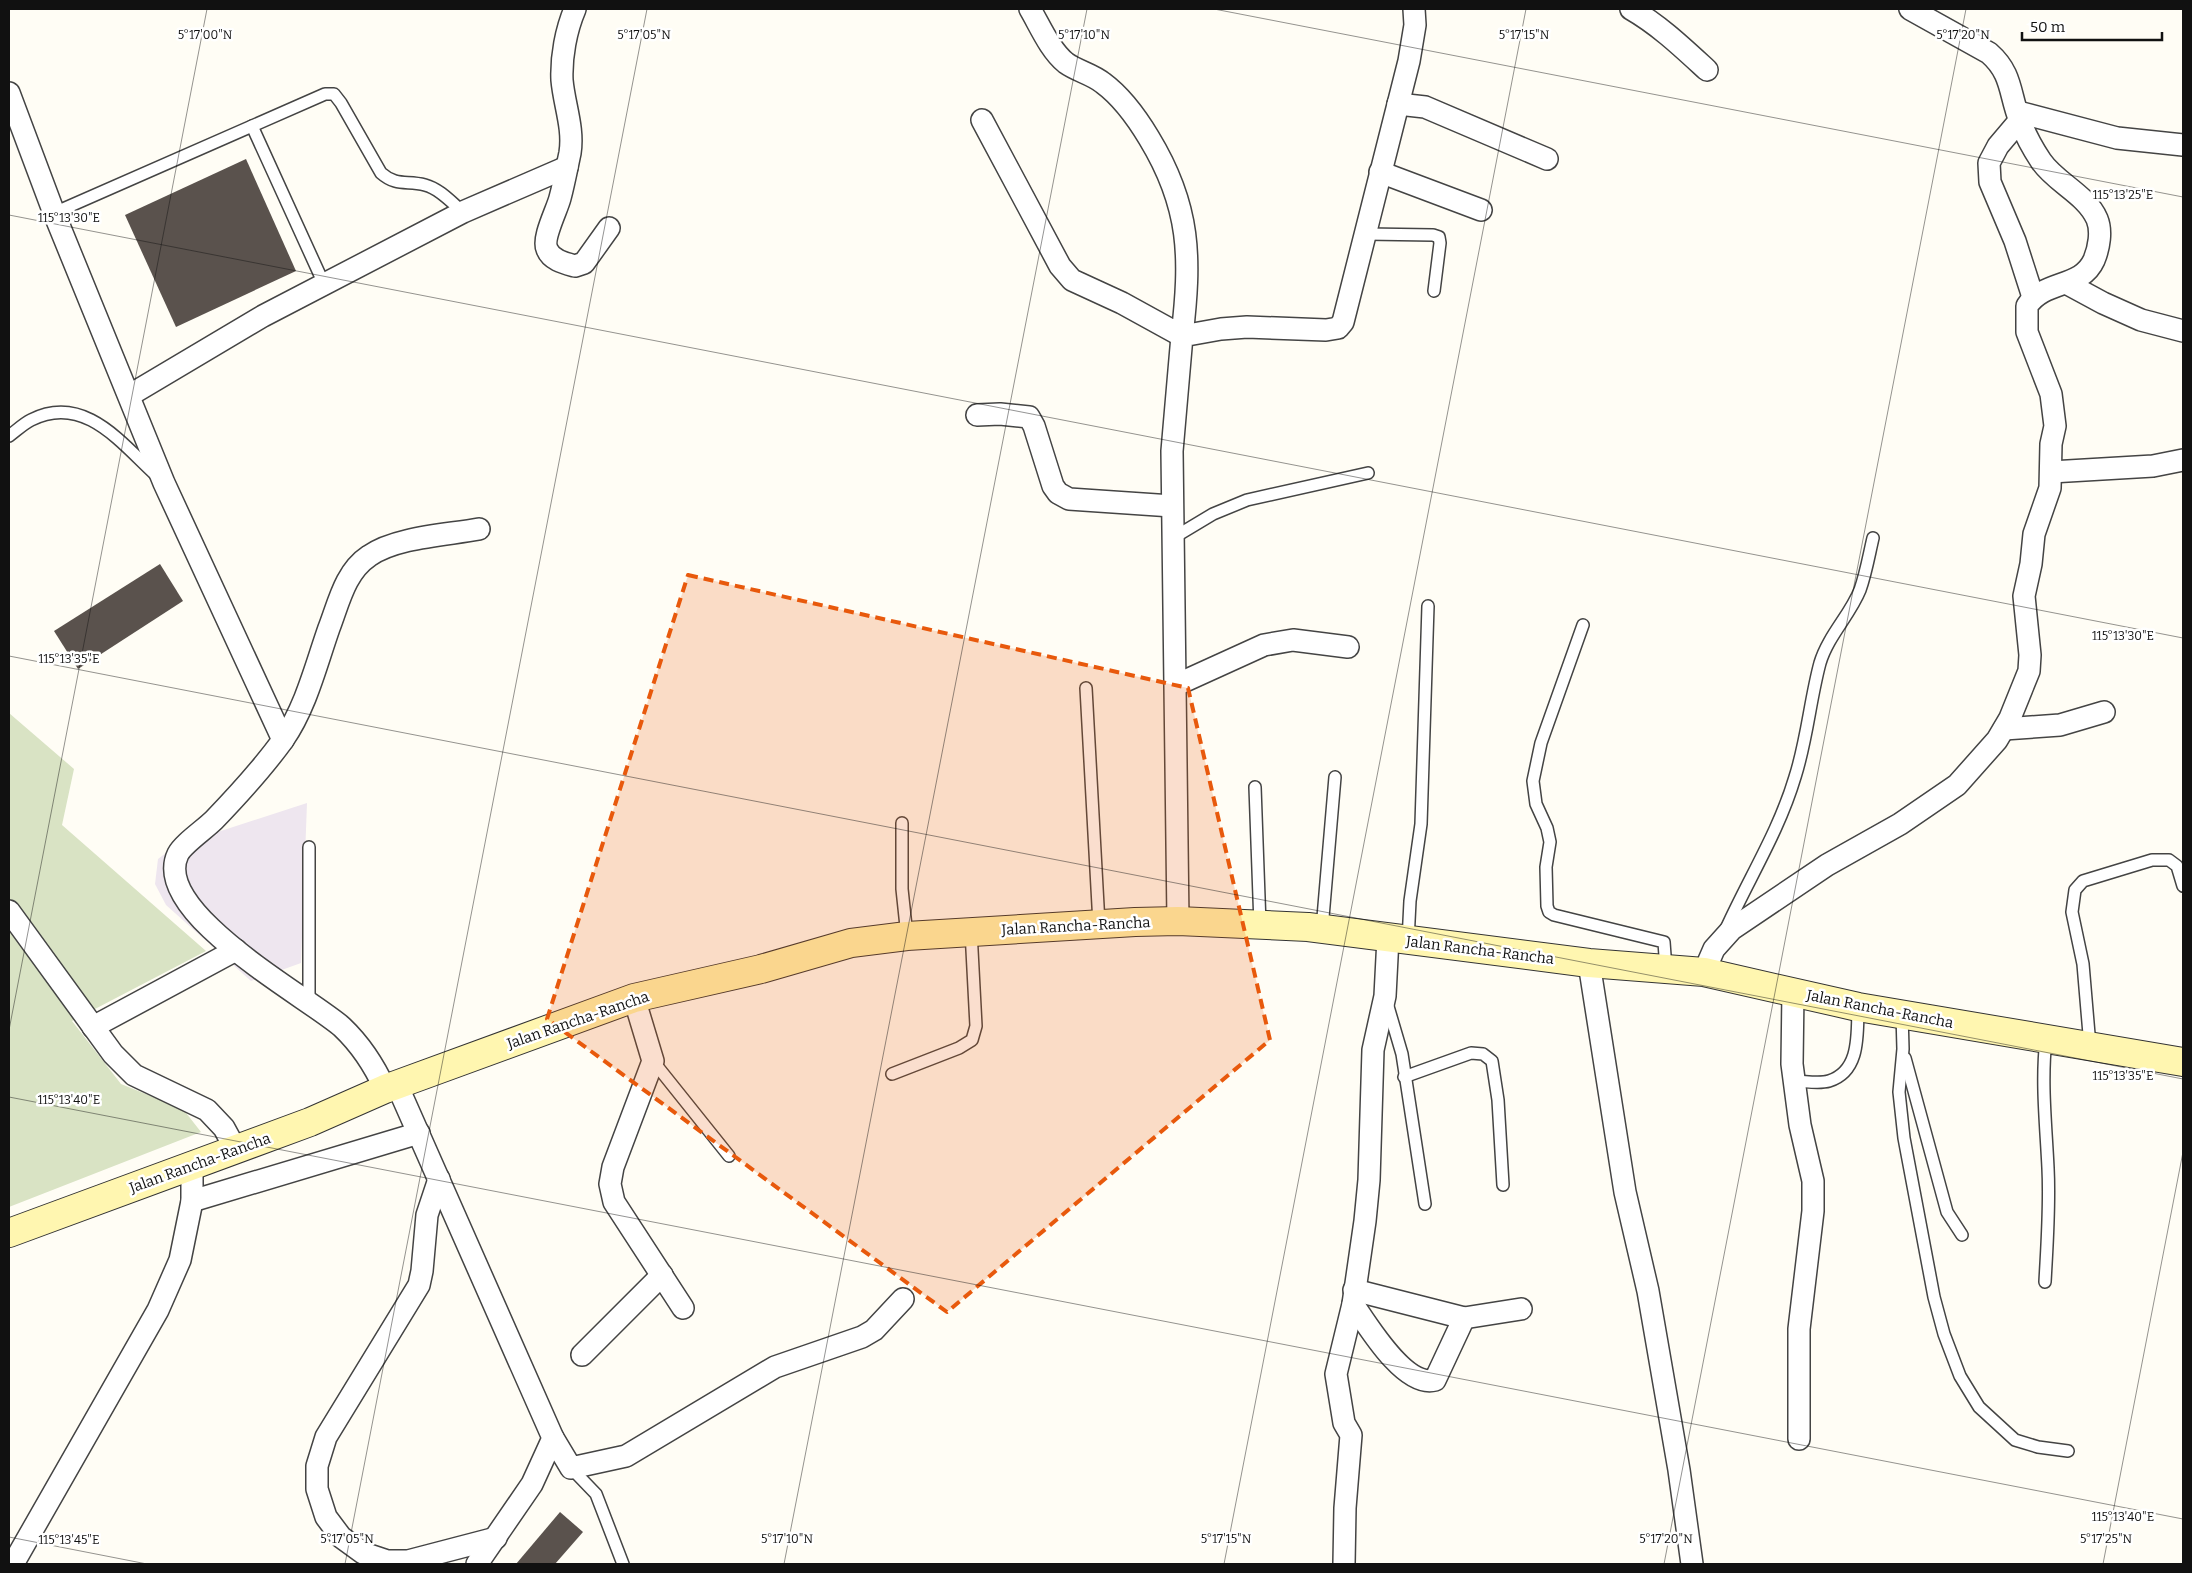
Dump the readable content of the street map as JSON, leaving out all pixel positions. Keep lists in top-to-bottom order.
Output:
{
  "streets": {
    "main road": ["Jalan Rancha-Rancha"]
  },
  "scale_bar": "50 m",
  "coordinates": [
    "5°17'00\"N",
    "5°17'05\"N",
    "5°17'15\"N",
    "5°17'10\"N",
    "5°17'20\"N",
    "115°13'25\"E",
    "115°13'30\"E",
    "115°13'35\"E",
    "115°13'40\"E",
    "5°17'25\"N",
    "115°13'45\"E"
  ]
}
